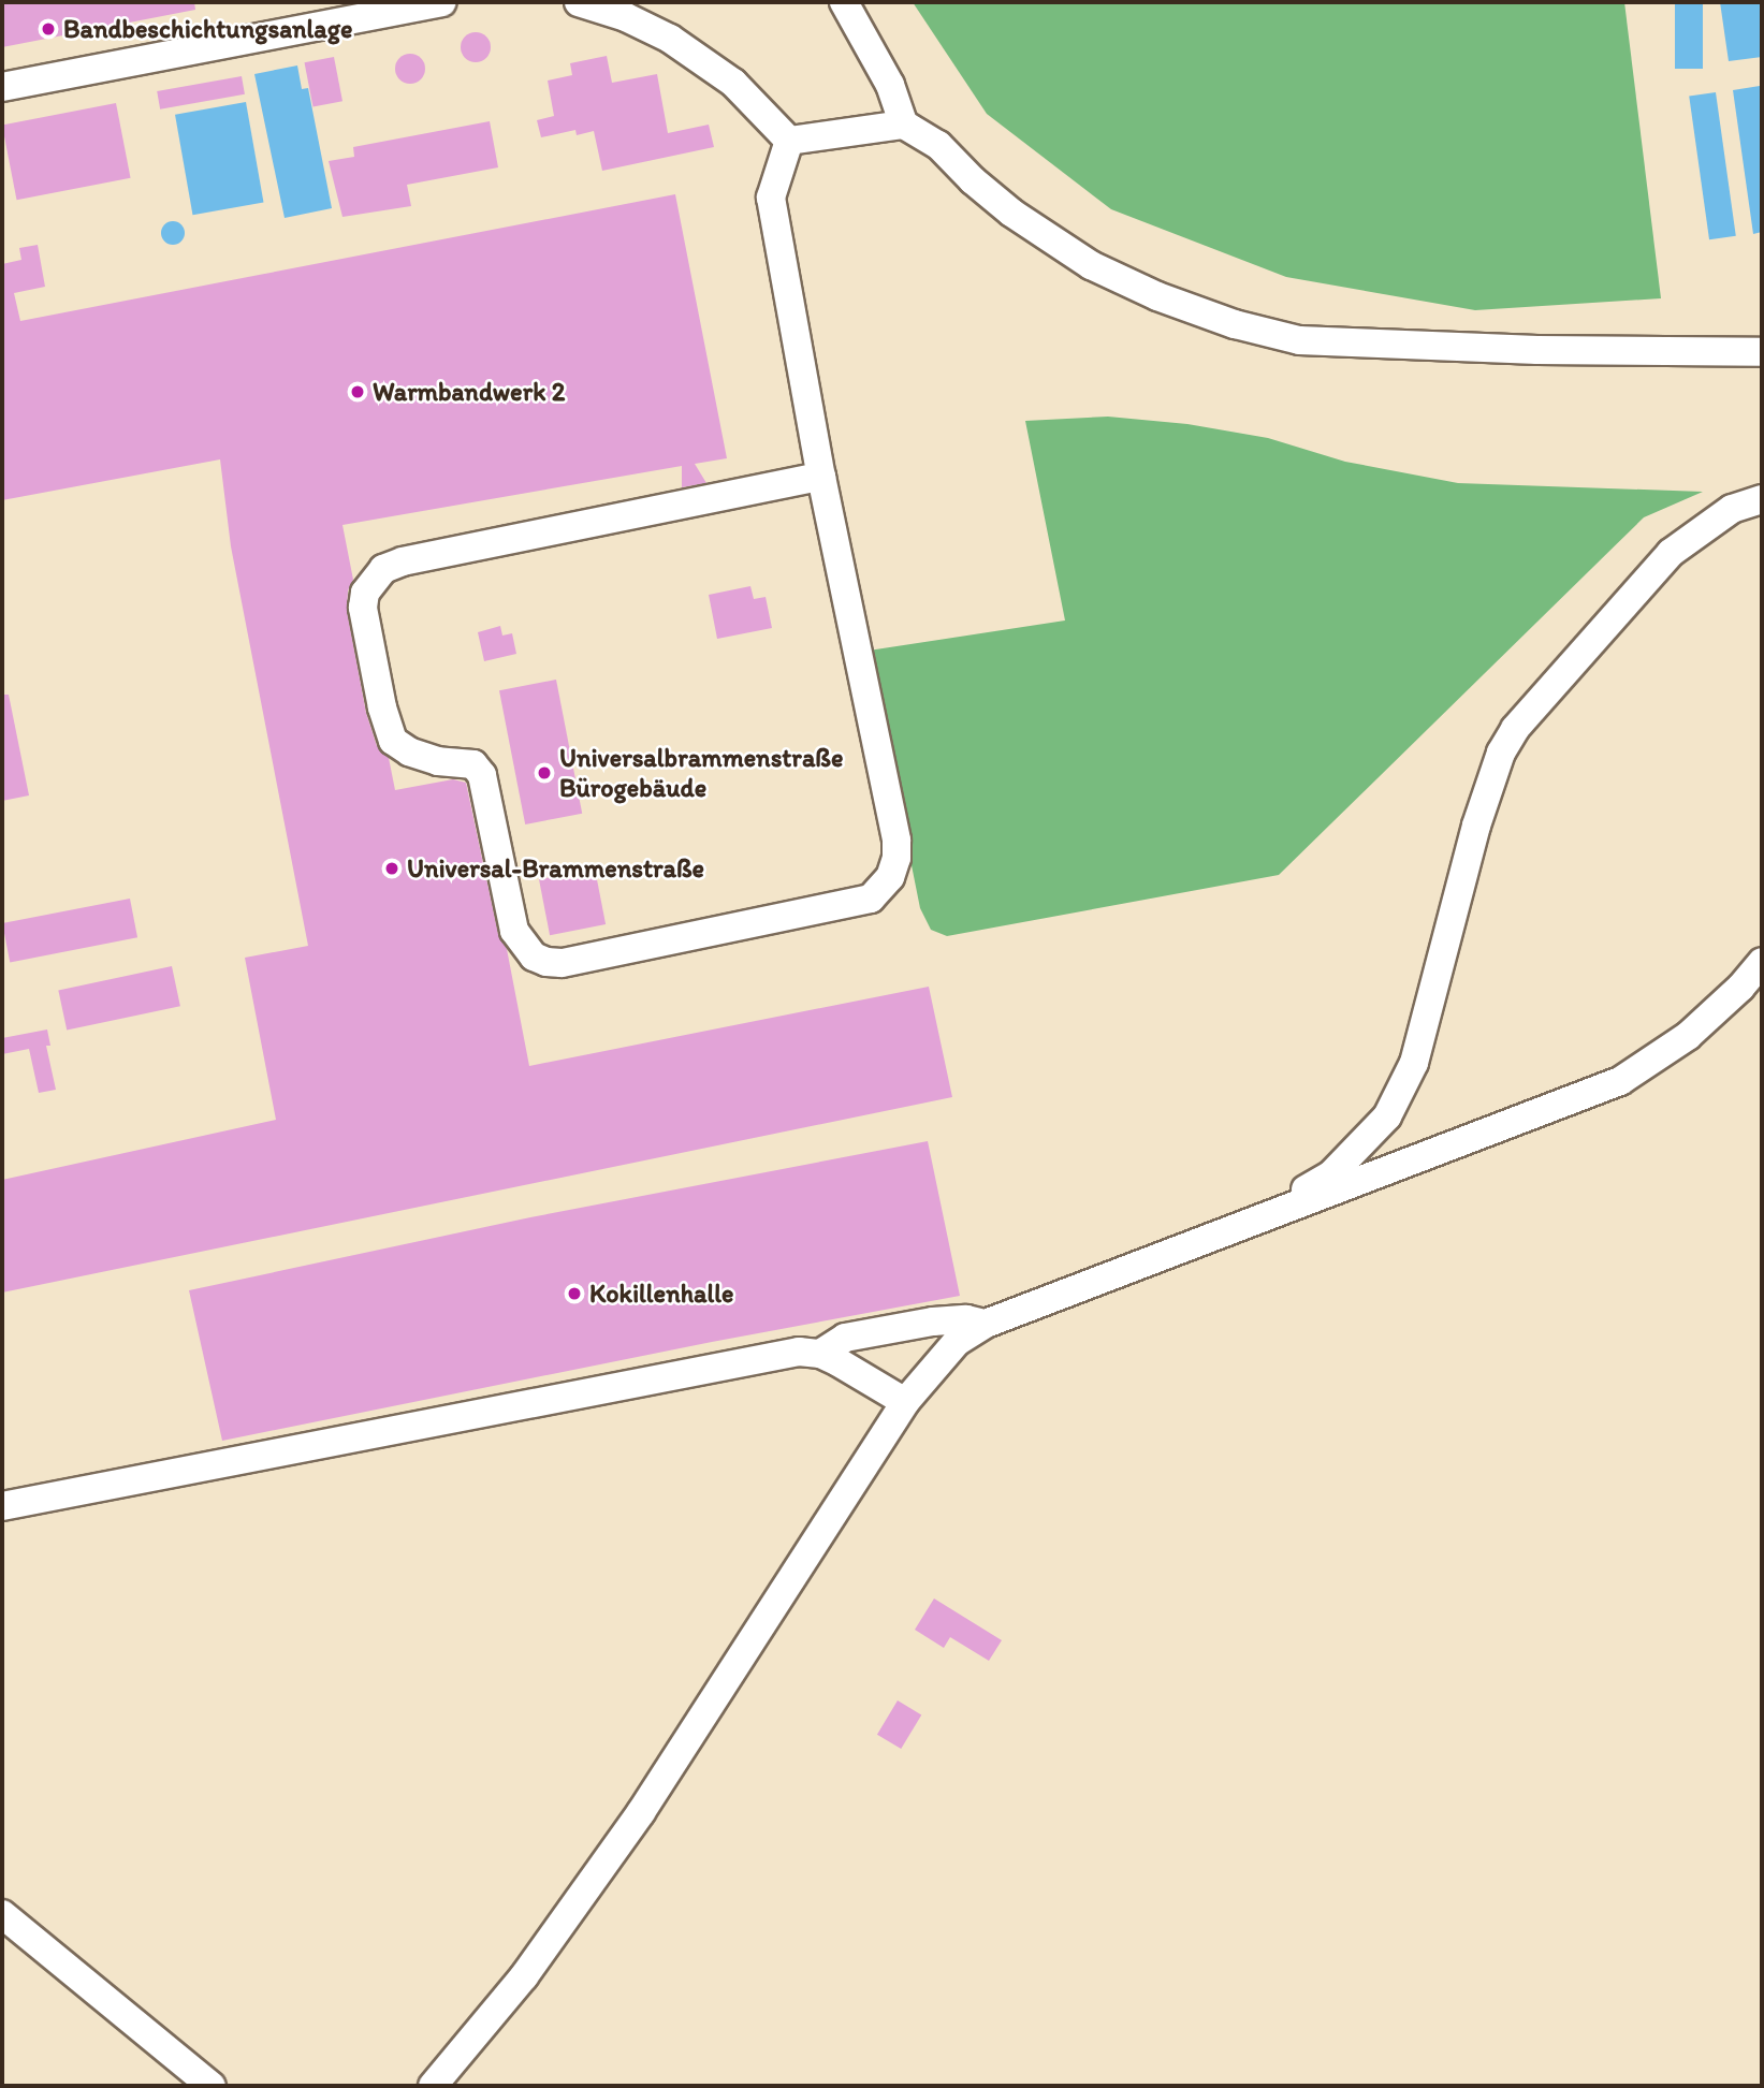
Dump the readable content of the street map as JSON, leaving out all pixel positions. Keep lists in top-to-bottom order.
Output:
{
  "places": [
    "Bandbeschichtungsanlage",
    "Warmbandwerk 2",
    "Universalbrammenstraße Bürogebäude",
    "Universal-Brammenstraße",
    "Kokillenhalle"
  ]
}
